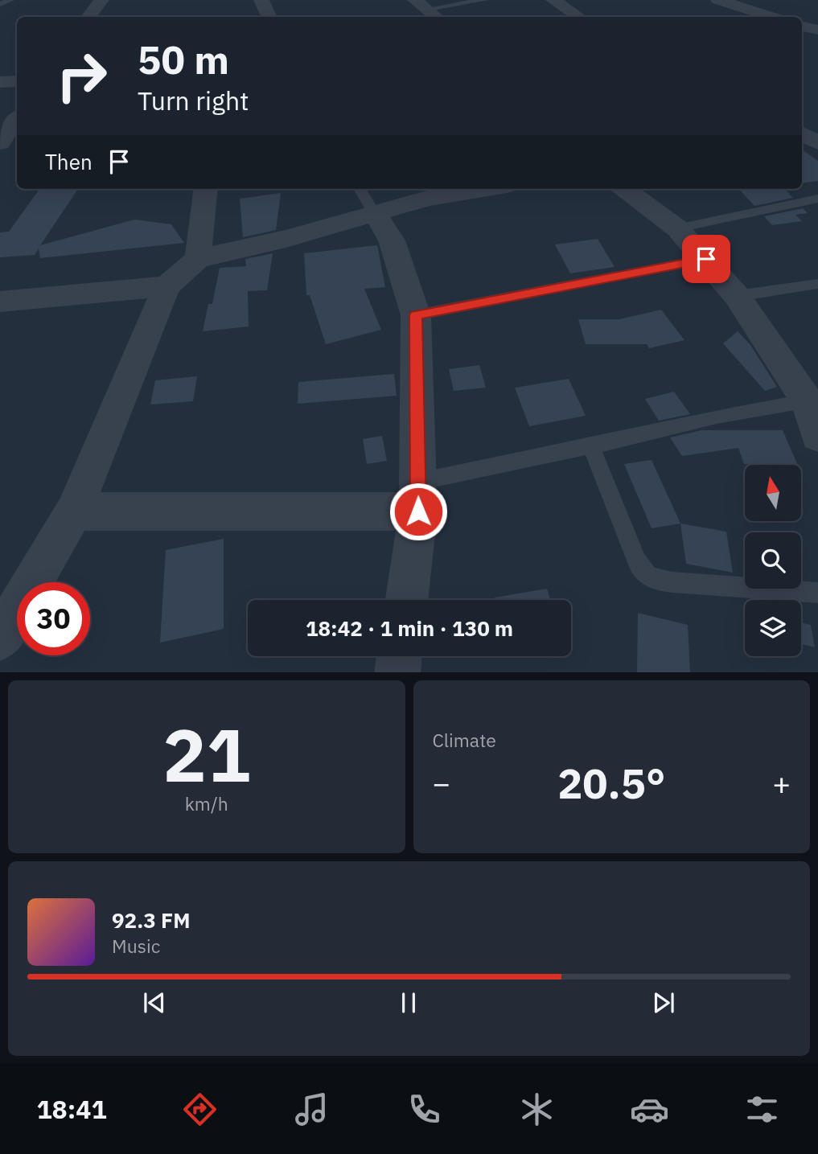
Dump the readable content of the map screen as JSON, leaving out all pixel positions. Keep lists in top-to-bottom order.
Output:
{
  "north": "top",
  "page": {
    "turn": ["50 m", "Turn right"],
    "then": "Then",
    "limit": "30",
    "trip": "18:42 · 1 min · 130 m",
    "tile": [
      ["21", "km/h"],
      "Climate"
    ],
    "heat": ["−", "20.5°", "+"],
    "song": ["92.3 FM", "Music"],
    "tabs": "18:41"
  }
}
